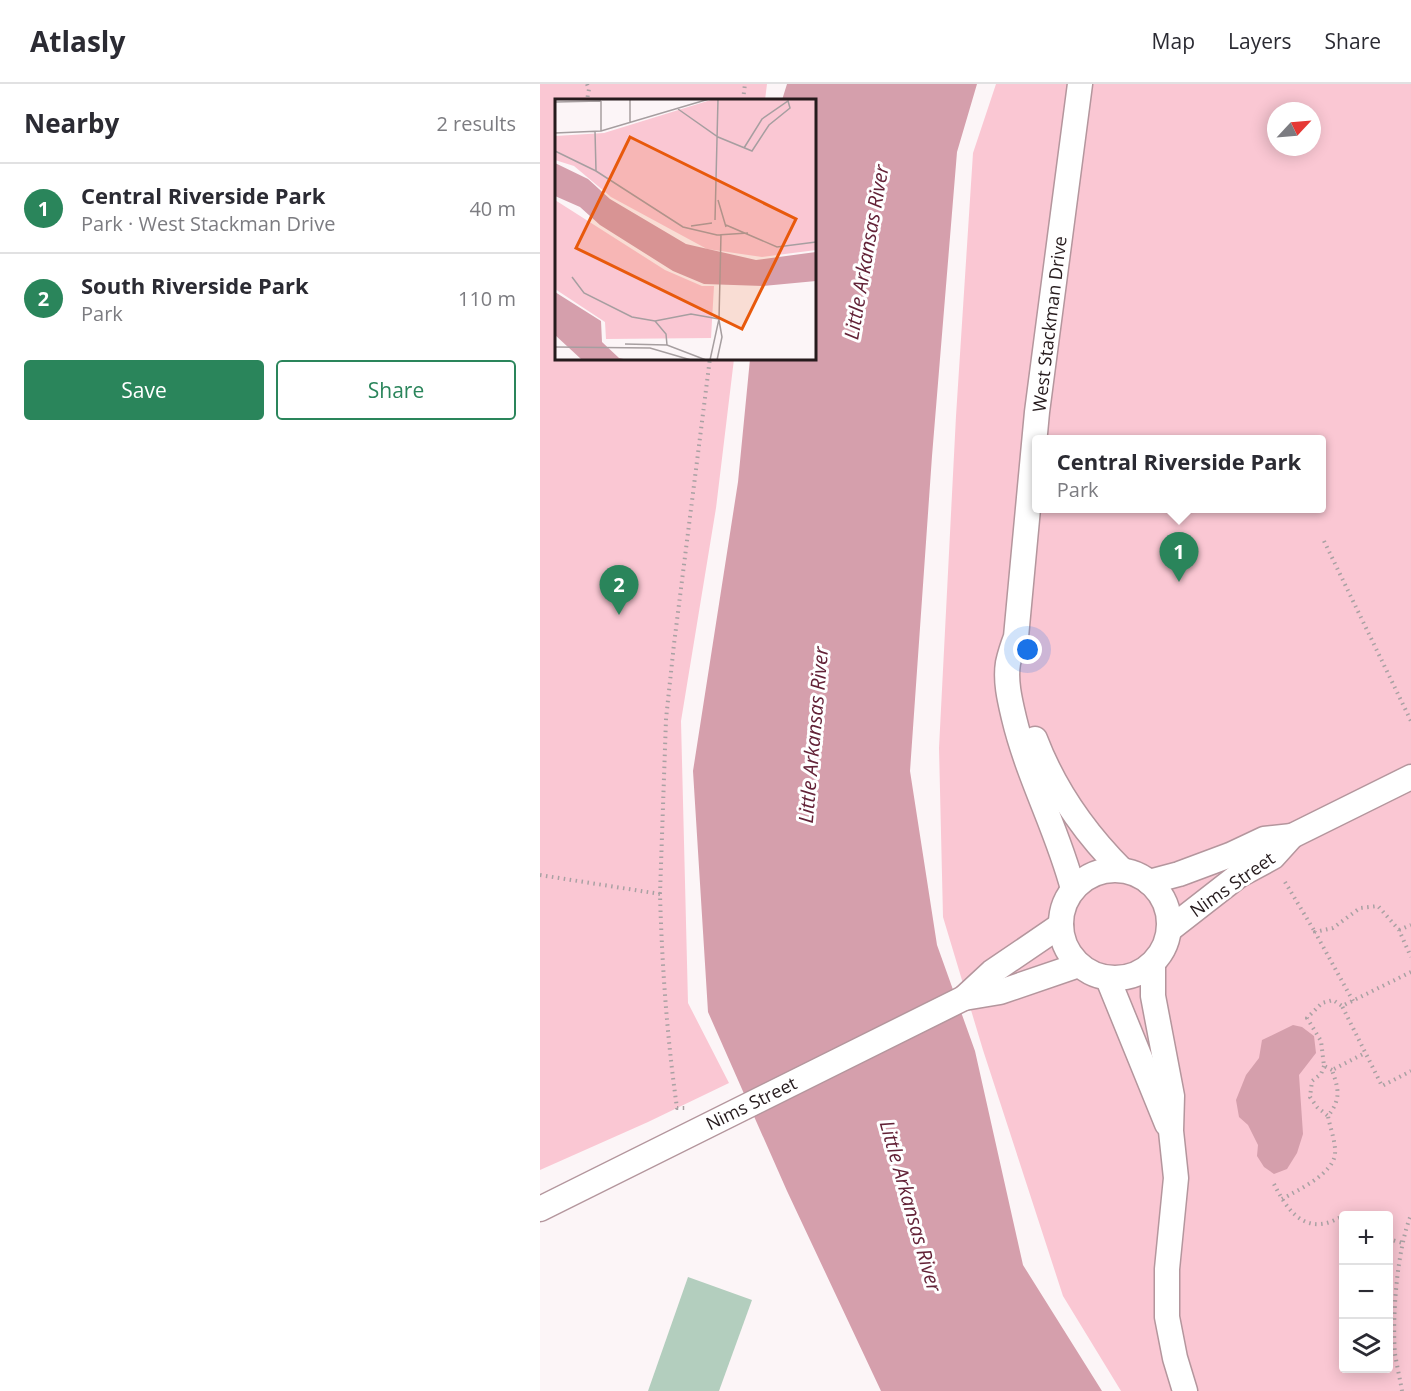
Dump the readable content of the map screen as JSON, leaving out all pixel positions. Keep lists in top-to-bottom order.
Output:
{
  "streets": {
    "street": ["West Stackman Drive", "Nims Street"]
  },
  "crossings": [
    ["West Stackman Drive", "Nims Street"]
  ],
  "water": ["Little Arkansas River"],
  "north": "top right",
  "page": {
    "header": "Atlasly",
    "nav": ["Map", "Layers", "Share"],
    "heading": ["Nearby", "2 results"],
    "list": [
      {
        "mark": "1",
        "name": "Central Riverside Park",
        "note": "Park · West Stackman Drive",
        "value": "40 m"
      },
      {
        "mark": "2",
        "name": "South Riverside Park",
        "note": "Park",
        "value": "110 m"
      }
    ],
    "buttons": ["Save", "Share"],
    "popup": ["Central Riverside Park", "Park"],
    "pins": ["1", "2"],
    "map_buttons": ["+", "−"]
  }
}
